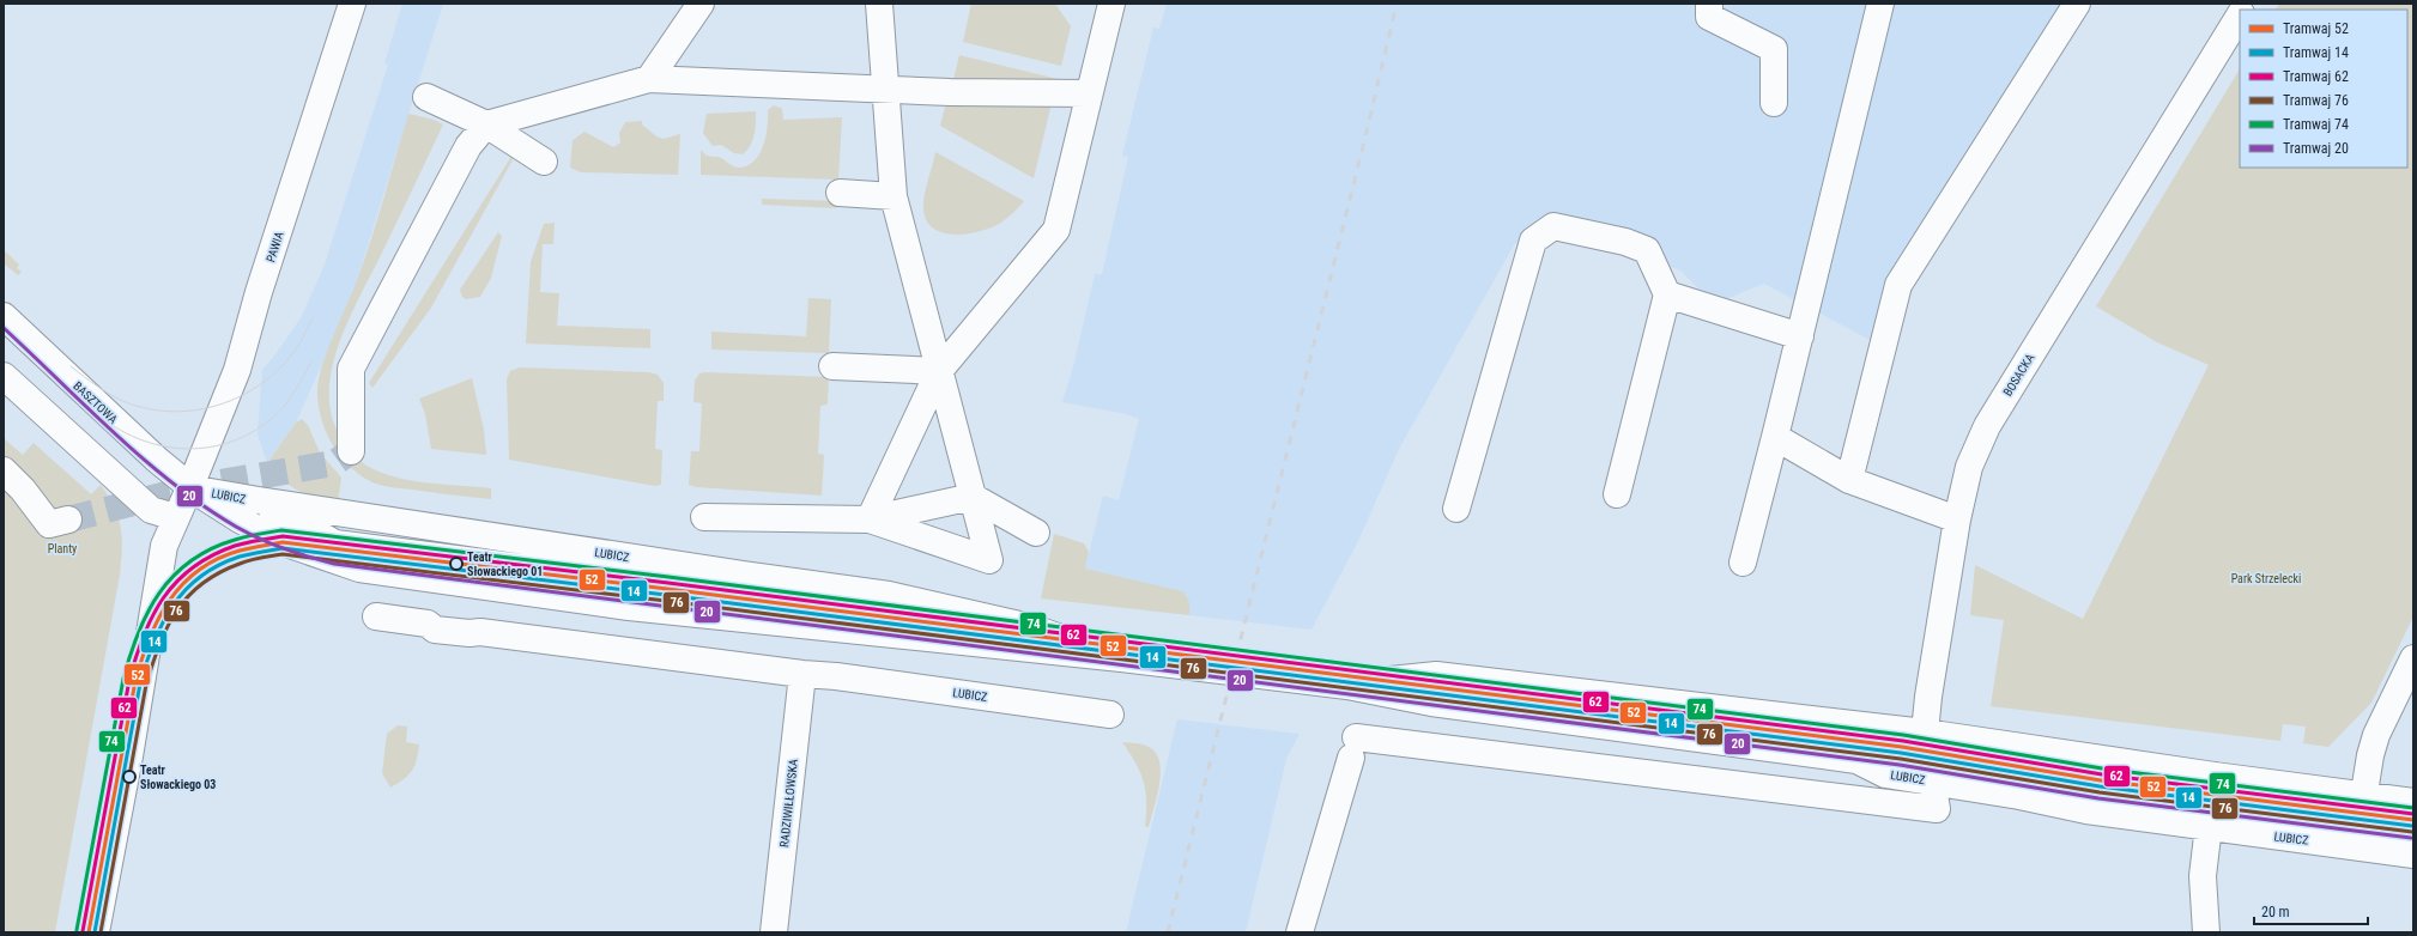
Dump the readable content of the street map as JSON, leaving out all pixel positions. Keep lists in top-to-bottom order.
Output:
{
  "streets": {
    "street": [
      "PAWIA",
      "BOSACKA",
      "BASZTOWA",
      "LUBICZ",
      "RADZIWIŁŁOWSKA"
    ]
  },
  "crossings": [
    ["PAWIA", "BASZTOWA"],
    ["PAWIA", "LUBICZ"],
    ["BOSACKA", "LUBICZ"],
    ["BASZTOWA", "LUBICZ"],
    ["LUBICZ", "RADZIWIŁŁOWSKA"]
  ],
  "parks": ["Planty", "Park Strzelecki"],
  "places": ["Teatr Słowackiego 01", "Teatr Słowackiego 03"],
  "lines": [
    "tram line 20",
    "tram line 74",
    "tram line 62",
    "tram line 52",
    "tram line 14",
    "tram line 76"
  ],
  "legend": [
    "Tramwaj 52",
    "Tramwaj 14",
    "Tramwaj 62",
    "Tramwaj 76",
    "Tramwaj 74",
    "Tramwaj 20"
  ],
  "scale_bar": "20 m"
}
